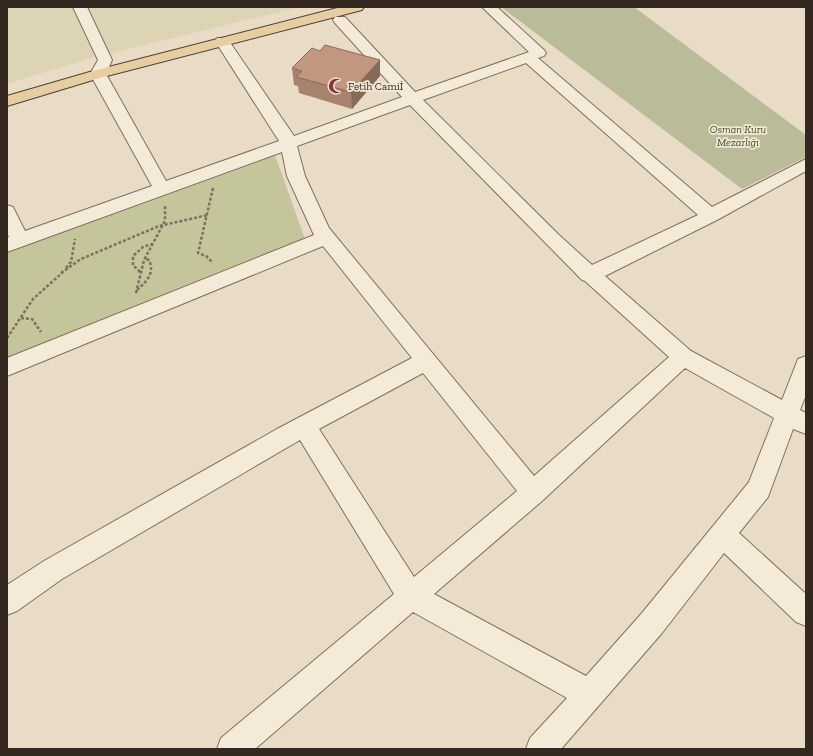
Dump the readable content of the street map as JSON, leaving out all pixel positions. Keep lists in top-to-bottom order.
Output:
{
  "parks": ["Osman Kuru Mezarlığı"],
  "places": {
    "mosque": ["Fetih Camiİ"]
  }
}
